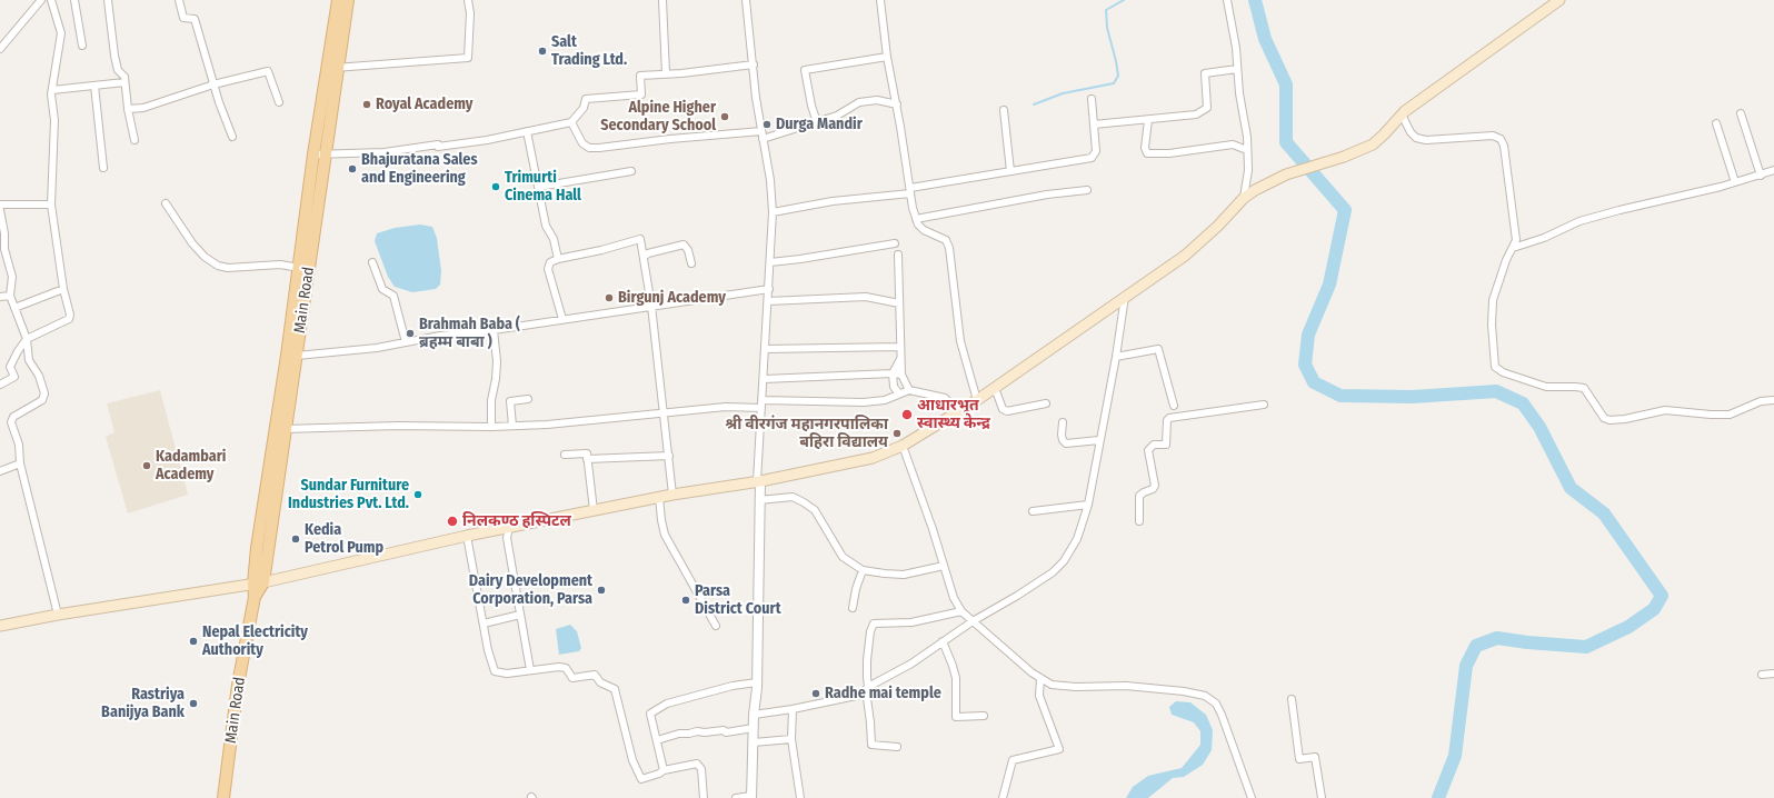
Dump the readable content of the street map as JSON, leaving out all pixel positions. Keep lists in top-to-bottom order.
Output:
{
  "streets": {
    "main road": ["Main Road"]
  },
  "places": [
    "Salt Trading Ltd.",
    "Royal Academy",
    "Alpine Higher Secondary School",
    "Durga Mandir",
    "Bhajuratana Sales and Engineering",
    "Trimurti Cinema Hall",
    "Birgunj Academy",
    "Brahmah Baba ( ब्रहम्म बाबा )",
    "आधारभूत स्वास्थ्य केन्द्र",
    "श्री वीरगंज महानगरपालिका बहिरा विद्यालय",
    "Kadambari Academy",
    "Sundar Furniture Industries Pvt. Ltd.",
    "निलकण्ठ हस्पिटल",
    "Kedia Petrol Pump",
    "Dairy Development Corporation, Parsa",
    "Parsa District Court",
    "Nepal Electricity Authority",
    "Radhe mai temple",
    "Rastriya Banijya Bank"
  ]
}
